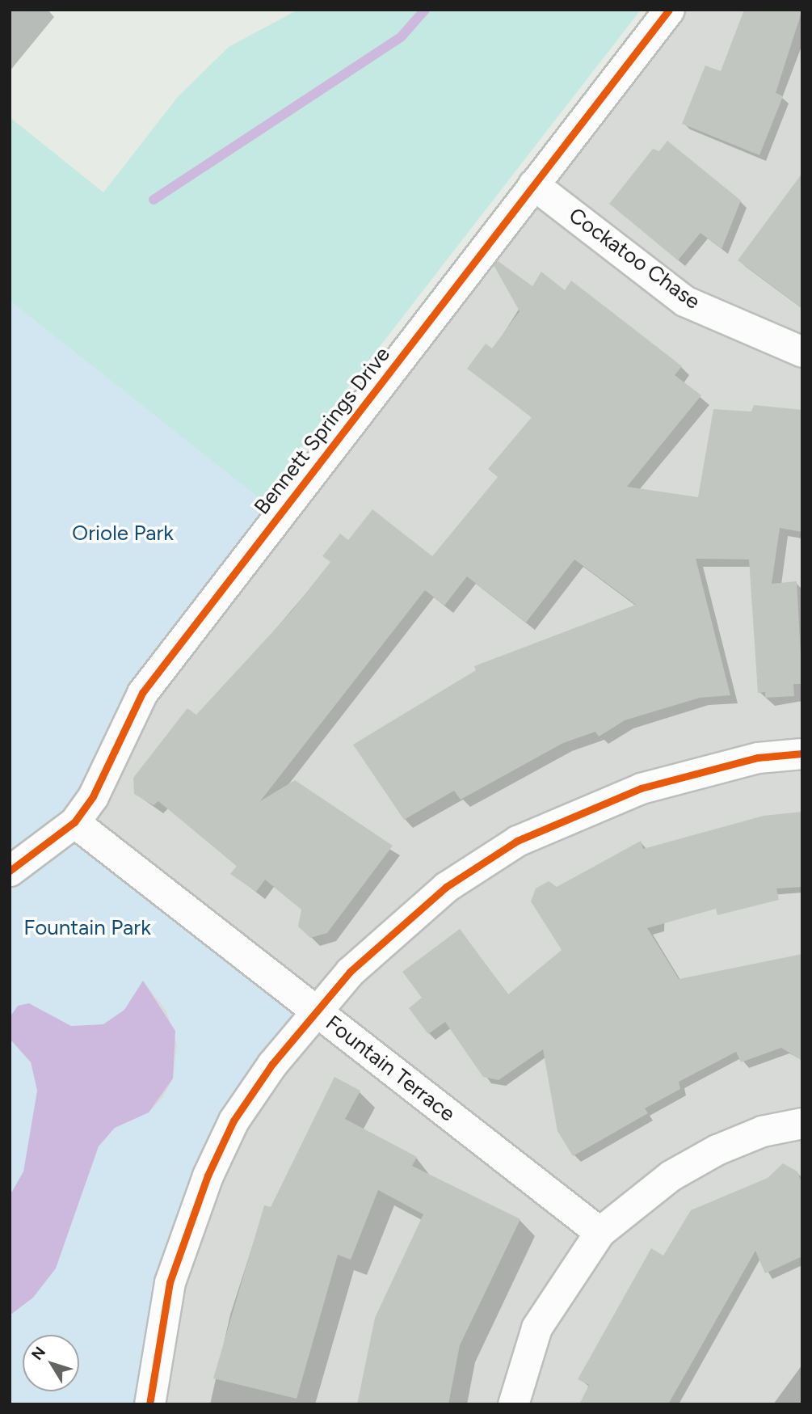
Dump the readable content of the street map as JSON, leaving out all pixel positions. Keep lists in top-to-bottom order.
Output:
{
  "streets": {
    "street": ["Cockatoo Chase", "Bennett Springs Drive", "Fountain Terrace"]
  },
  "crossings": [
    ["Cockatoo Chase", "Bennett Springs Drive"],
    ["Bennett Springs Drive", "Fountain Terrace"]
  ],
  "parks": ["Oriole Park", "Fountain Park"],
  "north": "top left"
}
